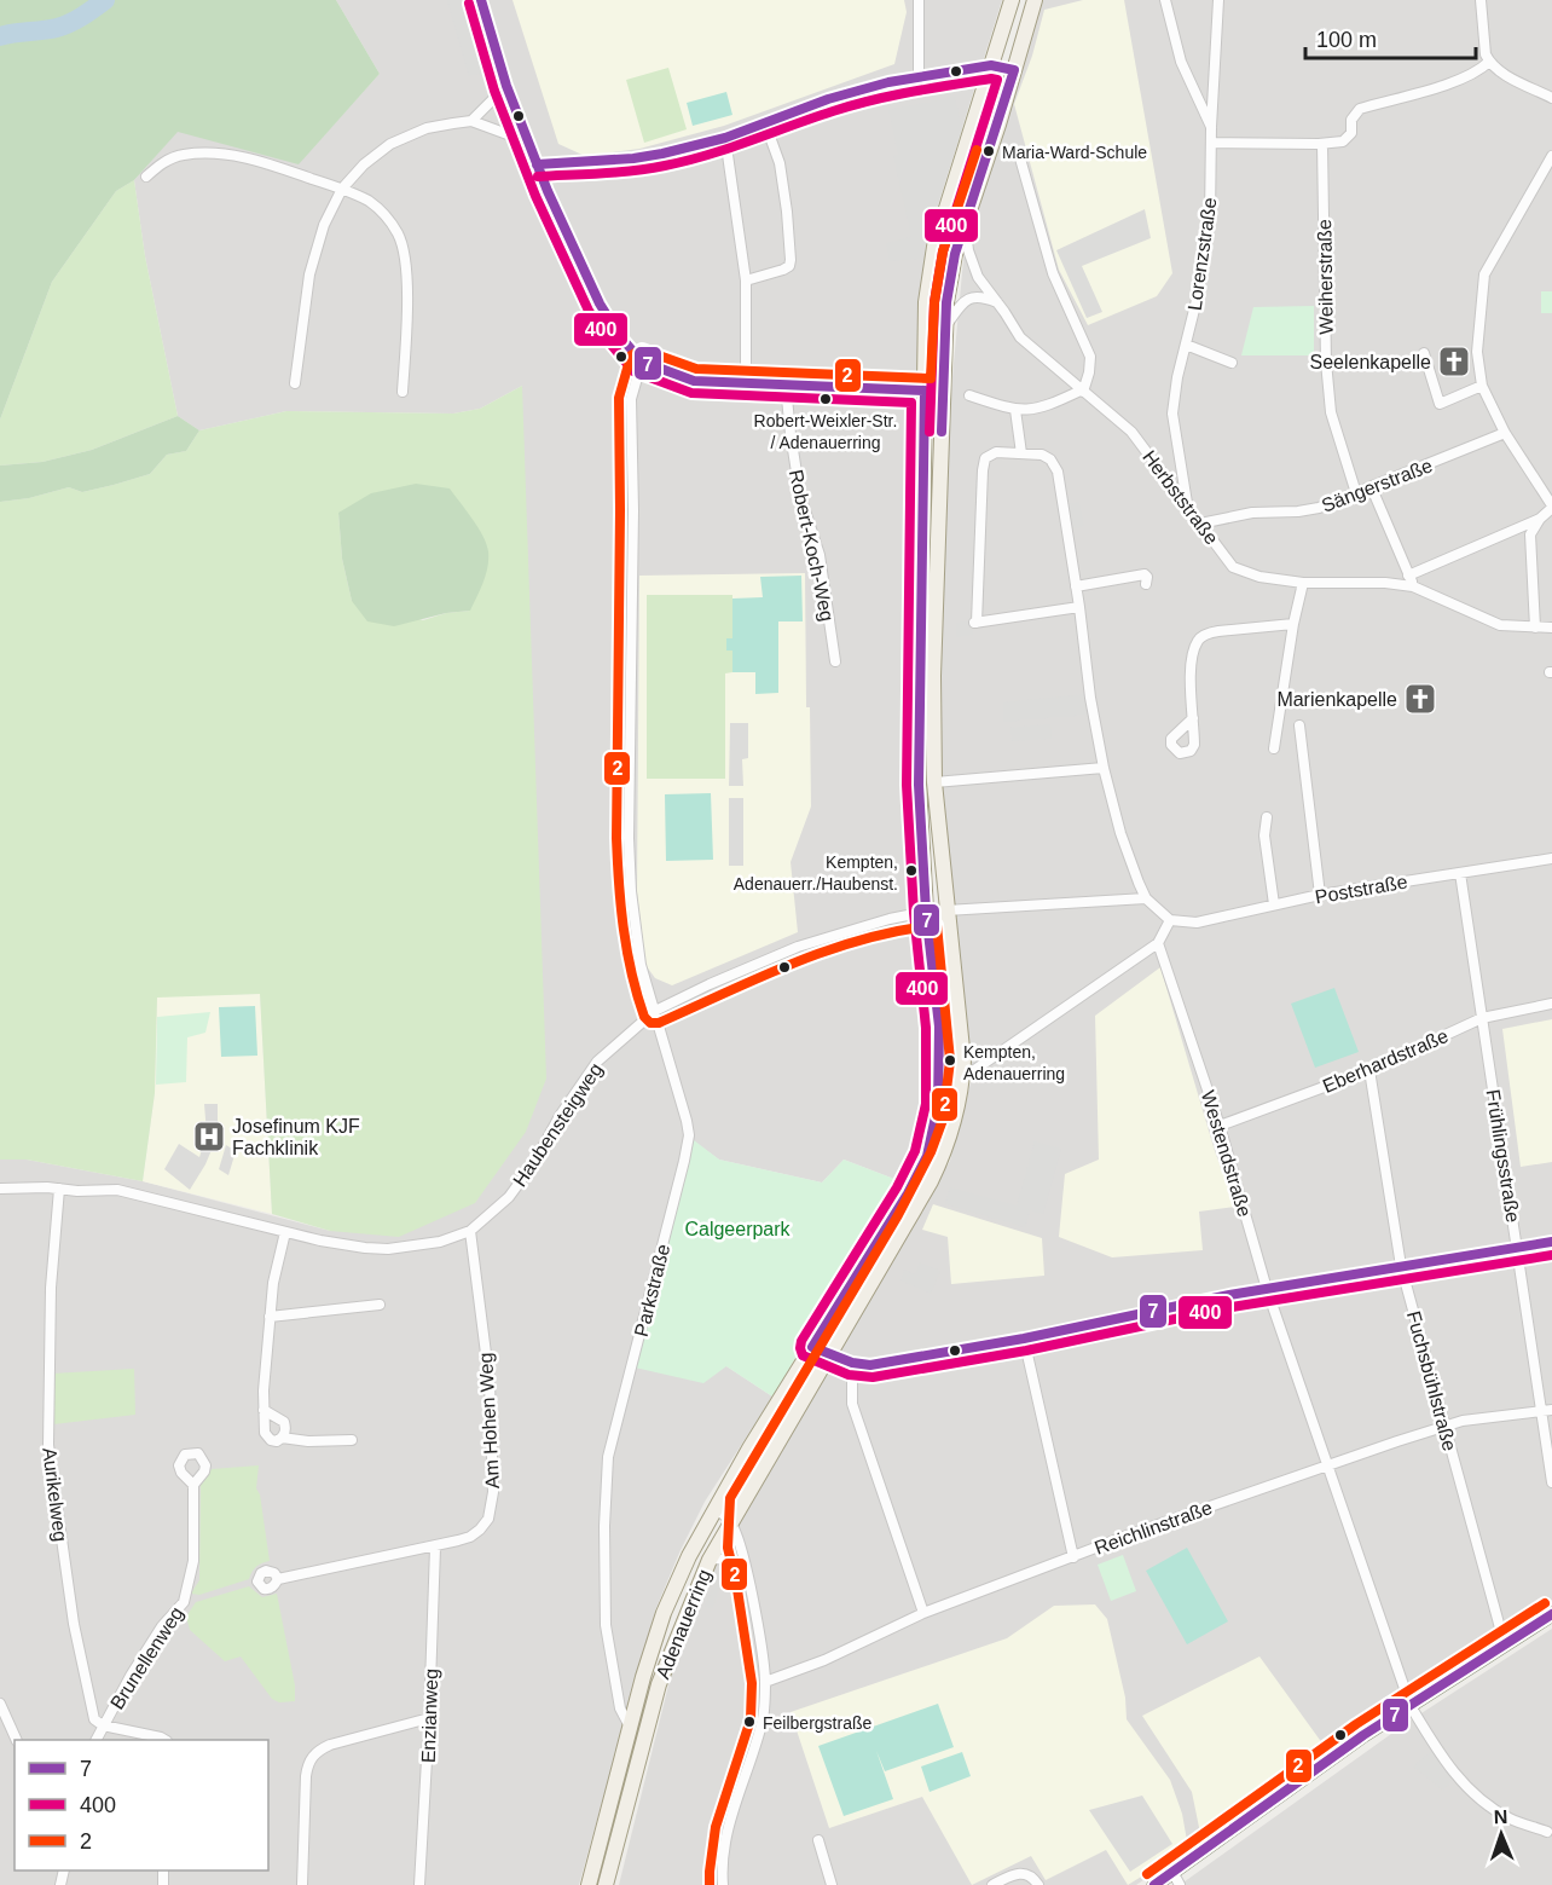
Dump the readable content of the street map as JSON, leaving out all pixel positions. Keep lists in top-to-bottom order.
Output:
{
  "streets": {
    "main road": ["Adenauerring"],
    "street": [
      "Lorenzstraße",
      "Weiherstraße",
      "Sängerstraße",
      "Herbststraße",
      "Robert-Koch-Weg",
      "Poststraße",
      "Eberhardstraße",
      "Haubensteigweg",
      "Westendstraße",
      "Frühlingsstraße",
      "Parkstraße",
      "Fuchsbühlstraße",
      "Am Hohen Weg",
      "Aurikelweg",
      "Reichlinstraße",
      "Brunellenweg",
      "Enzianweg"
    ]
  },
  "crossings": [
    ["Lorenzstraße", "Herbststraße"],
    ["Weiherstraße", "Sängerstraße"],
    ["Sängerstraße", "Herbststraße"],
    ["Herbststraße", "Adenauerring"],
    ["Poststraße", "Frühlingsstraße"],
    ["Eberhardstraße", "Westendstraße"],
    ["Eberhardstraße", "Frühlingsstraße"],
    ["Eberhardstraße", "Fuchsbühlstraße"],
    ["Haubensteigweg", "Parkstraße"],
    ["Haubensteigweg", "Am Hohen Weg"],
    ["Haubensteigweg", "Aurikelweg"],
    ["Haubensteigweg", "Adenauerring"],
    ["Westendstraße", "Reichlinstraße"],
    ["Frühlingsstraße", "Reichlinstraße"],
    ["Parkstraße", "Adenauerring"],
    ["Fuchsbühlstraße", "Reichlinstraße"],
    ["Am Hohen Weg", "Enzianweg"],
    ["Aurikelweg", "Brunellenweg"]
  ],
  "parks": ["Calgeerpark"],
  "places": {
    "other": [
      "Maria-Ward-Schule",
      "Robert-Weixler-Str. / Adenauerring",
      "Kempten, Adenauerr./Haubenst.",
      "Kempten, Adenauerring",
      "Feilbergstraße"
    ],
    "church": ["Seelenkapelle", "Marienkapelle"],
    "hospital": ["Josefinum KJF Fachklinik"]
  },
  "lines": ["transit line 7", "transit line 400", "transit line 2"],
  "legend": ["7", "400", "2"],
  "scale_bar": "100 m",
  "north": "top"
}
